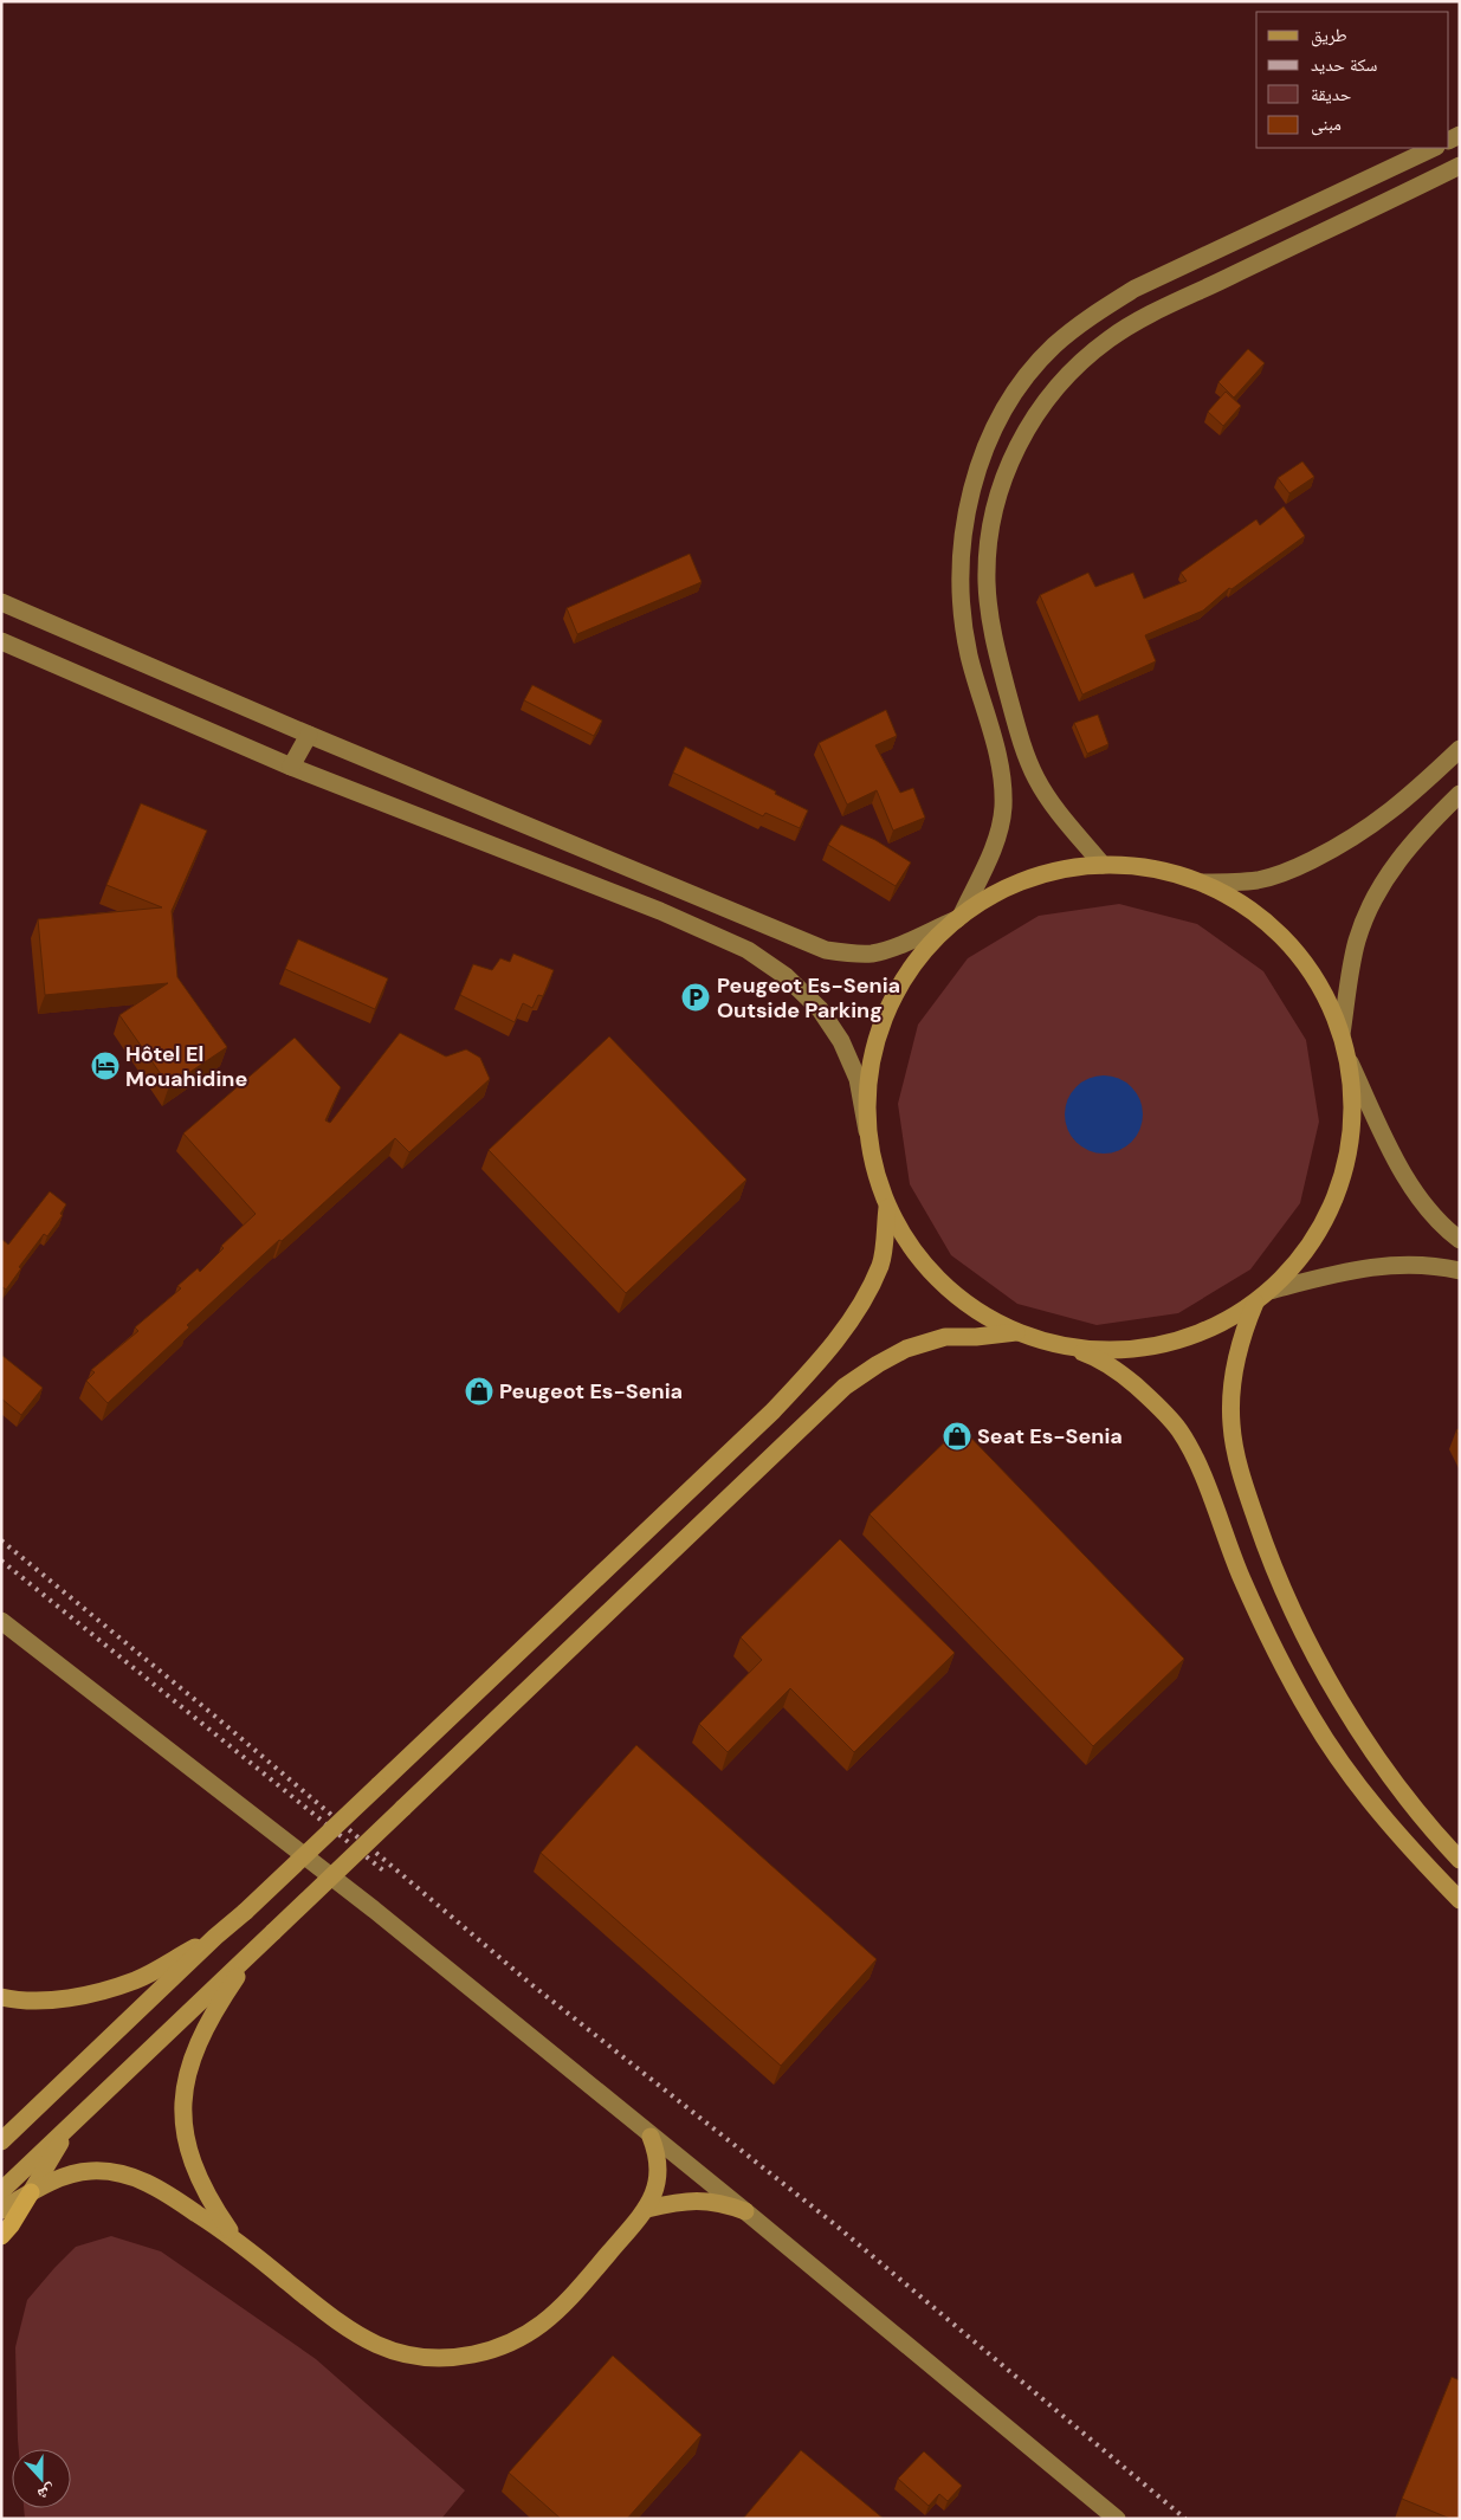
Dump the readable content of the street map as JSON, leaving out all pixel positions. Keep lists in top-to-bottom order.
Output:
{
  "places": {
    "parking": ["Peugeot Es-Senia Outside Parking"],
    "hotel": ["Hôtel El Mouahidine"],
    "shop": ["Peugeot Es-Senia", "Seat Es-Senia"]
  },
  "legend": [
    "طريق",
    "سكة حديد",
    "حديقة",
    "مبنى"
  ],
  "north": "bottom"
}
